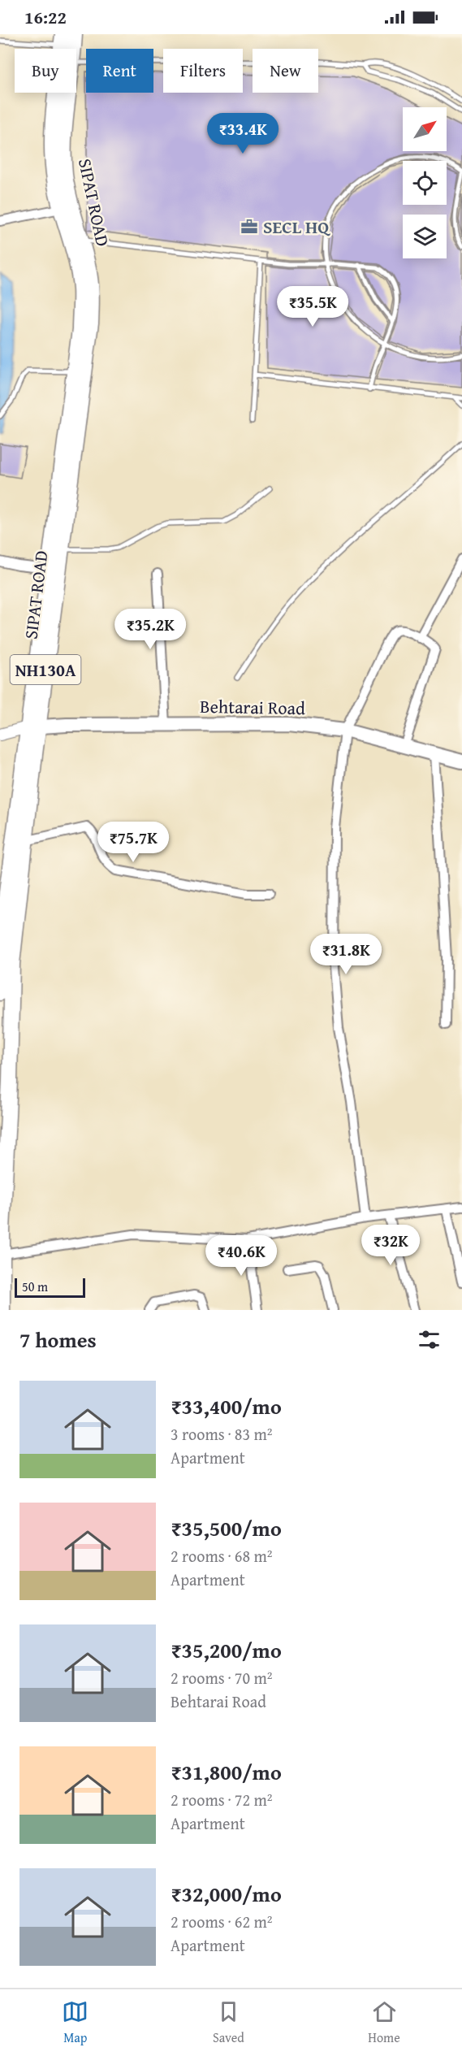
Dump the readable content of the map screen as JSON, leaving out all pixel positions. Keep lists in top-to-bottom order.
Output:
{
  "streets": {
    "highway": ["SIPAT ROAD", "NH130A"],
    "main road": ["Behtarai Road"]
  },
  "crossings": [
    ["SIPAT ROAD", "Behtarai Road"]
  ],
  "places": {
    "office": ["SECL HQ"]
  },
  "scale_bar": "50 m",
  "north": "top right",
  "page": {
    "status": "16:22",
    "chip": [
      "Buy",
      "Rent",
      "Filters",
      "New"
    ],
    "price": [
      "₹33.4K",
      "₹35.5K",
      "₹35.2K",
      "₹75.7K",
      "₹31.8K",
      "₹32K",
      "₹40.6K"
    ],
    "scale": "50 m",
    "heading": "7 homes",
    "list": [
      {
        "name": "₹33,400/mo",
        "note": "3 rooms · 83 m² · Apartment"
      },
      {
        "name": "₹35,500/mo",
        "note": "2 rooms · 68 m² · Apartment"
      },
      {
        "name": "₹35,200/mo",
        "note": "2 rooms · 70 m² · Behtarai Road"
      },
      {
        "name": "₹31,800/mo",
        "note": "2 rooms · 72 m² · Apartment"
      },
      {
        "name": "₹32,000/mo",
        "note": "2 rooms · 62 m² · Apartment"
      }
    ],
    "tabs": ["Map", "Saved", "Home"]
  }
}
